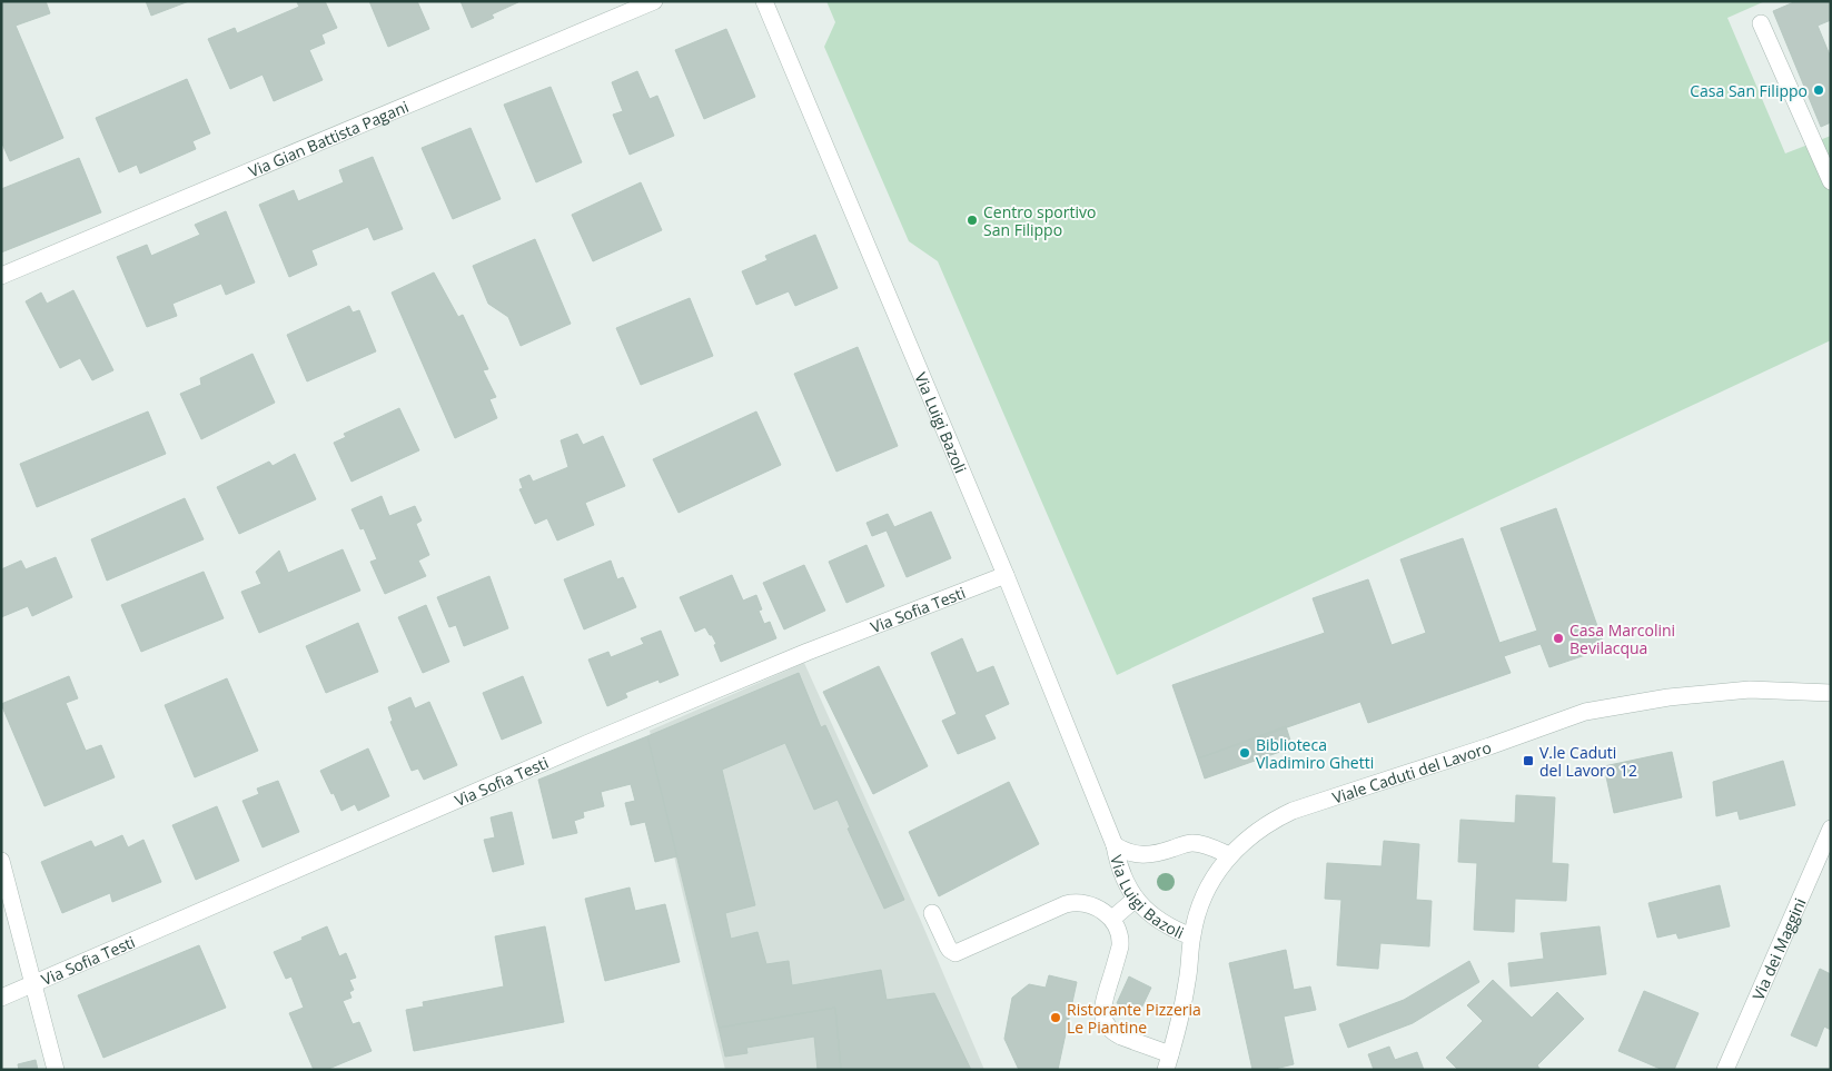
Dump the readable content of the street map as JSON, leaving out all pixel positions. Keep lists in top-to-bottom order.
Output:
{
  "streets": {
    "street": [
      "Via Gian Battista Pagani",
      "Via Luigi Bazoli",
      "Via Sofia Testi",
      "Viale Caduti del Lavoro",
      "Via dei Maggini"
    ]
  },
  "crossings": [
    ["Via Luigi Bazoli", "Via Sofia Testi"],
    ["Via Luigi Bazoli", "Viale Caduti del Lavoro"]
  ],
  "places": {
    "other": [
      "Casa San Filippo",
      "Centro sportivo San Filippo",
      "Casa Marcolini Bevilacqua",
      "Biblioteca Vladimiro Ghetti",
      "Ristorante Pizzeria Le Piantine"
    ],
    "transit": ["V.le Caduti del Lavoro 12"]
  }
}
